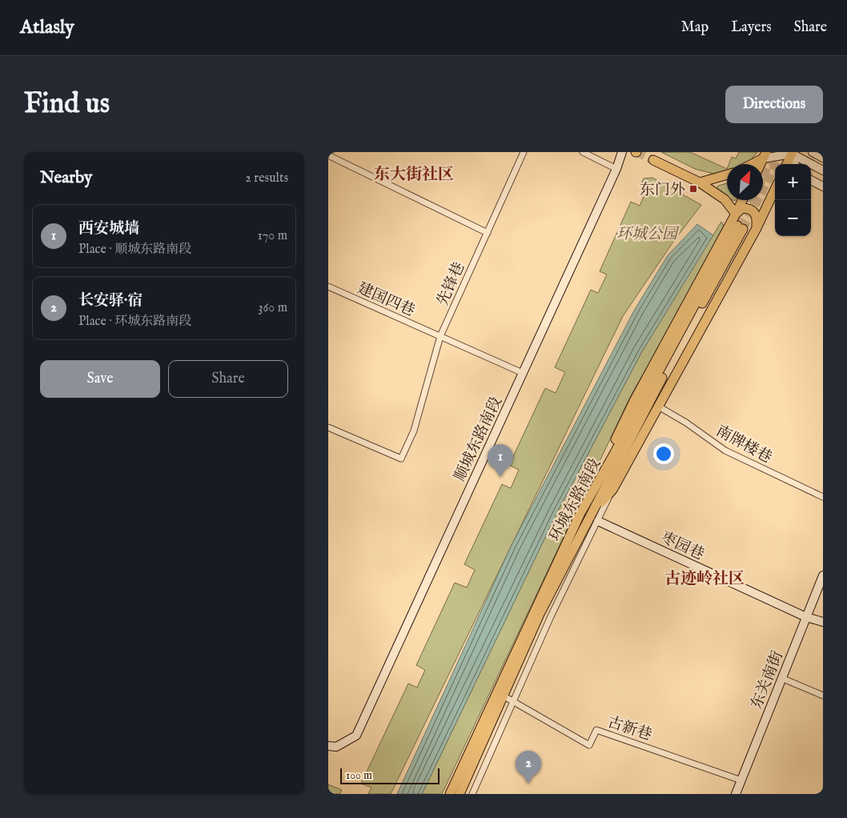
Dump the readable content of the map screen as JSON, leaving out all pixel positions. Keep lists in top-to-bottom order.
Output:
{
  "streets": {
    "main road": ["环城东路南段"],
    "street": [
      "先锋巷",
      "建国四巷",
      "顺城东路南段",
      "南牌楼巷",
      "枣园巷",
      "东关南街",
      "古新巷"
    ]
  },
  "crossings": [
    ["先锋巷", "建国四巷"],
    ["建国四巷", "顺城东路南段"],
    ["环城东路南段", "枣园巷"],
    ["环城东路南段", "古新巷"],
    ["枣园巷", "东关南街"],
    ["东关南街", "古新巷"]
  ],
  "districts": ["东大街社区", "古迹岭社区"],
  "parks": ["环城公园"],
  "places": {
    "transit": ["东门外"]
  },
  "scale_bar": "100 m",
  "north": "top right",
  "page": {
    "header": "Atlasly",
    "nav": ["Map", "Layers", "Share"],
    "buttons": [
      "Directions",
      ["Save", "Share"]
    ],
    "title": "Find us",
    "heading": ["Nearby", "2 results"],
    "map_buttons": ["+", "−"],
    "list": [
      {
        "mark": "1",
        "name": "西安城墙",
        "note": "Place · 顺城东路南段",
        "value": "170 m"
      },
      {
        "mark": "2",
        "name": "长安驿·宿",
        "note": "Place · 环城东路南段",
        "value": "360 m"
      }
    ],
    "pins": ["1", "2"],
    "scale": "100 m"
  }
}
